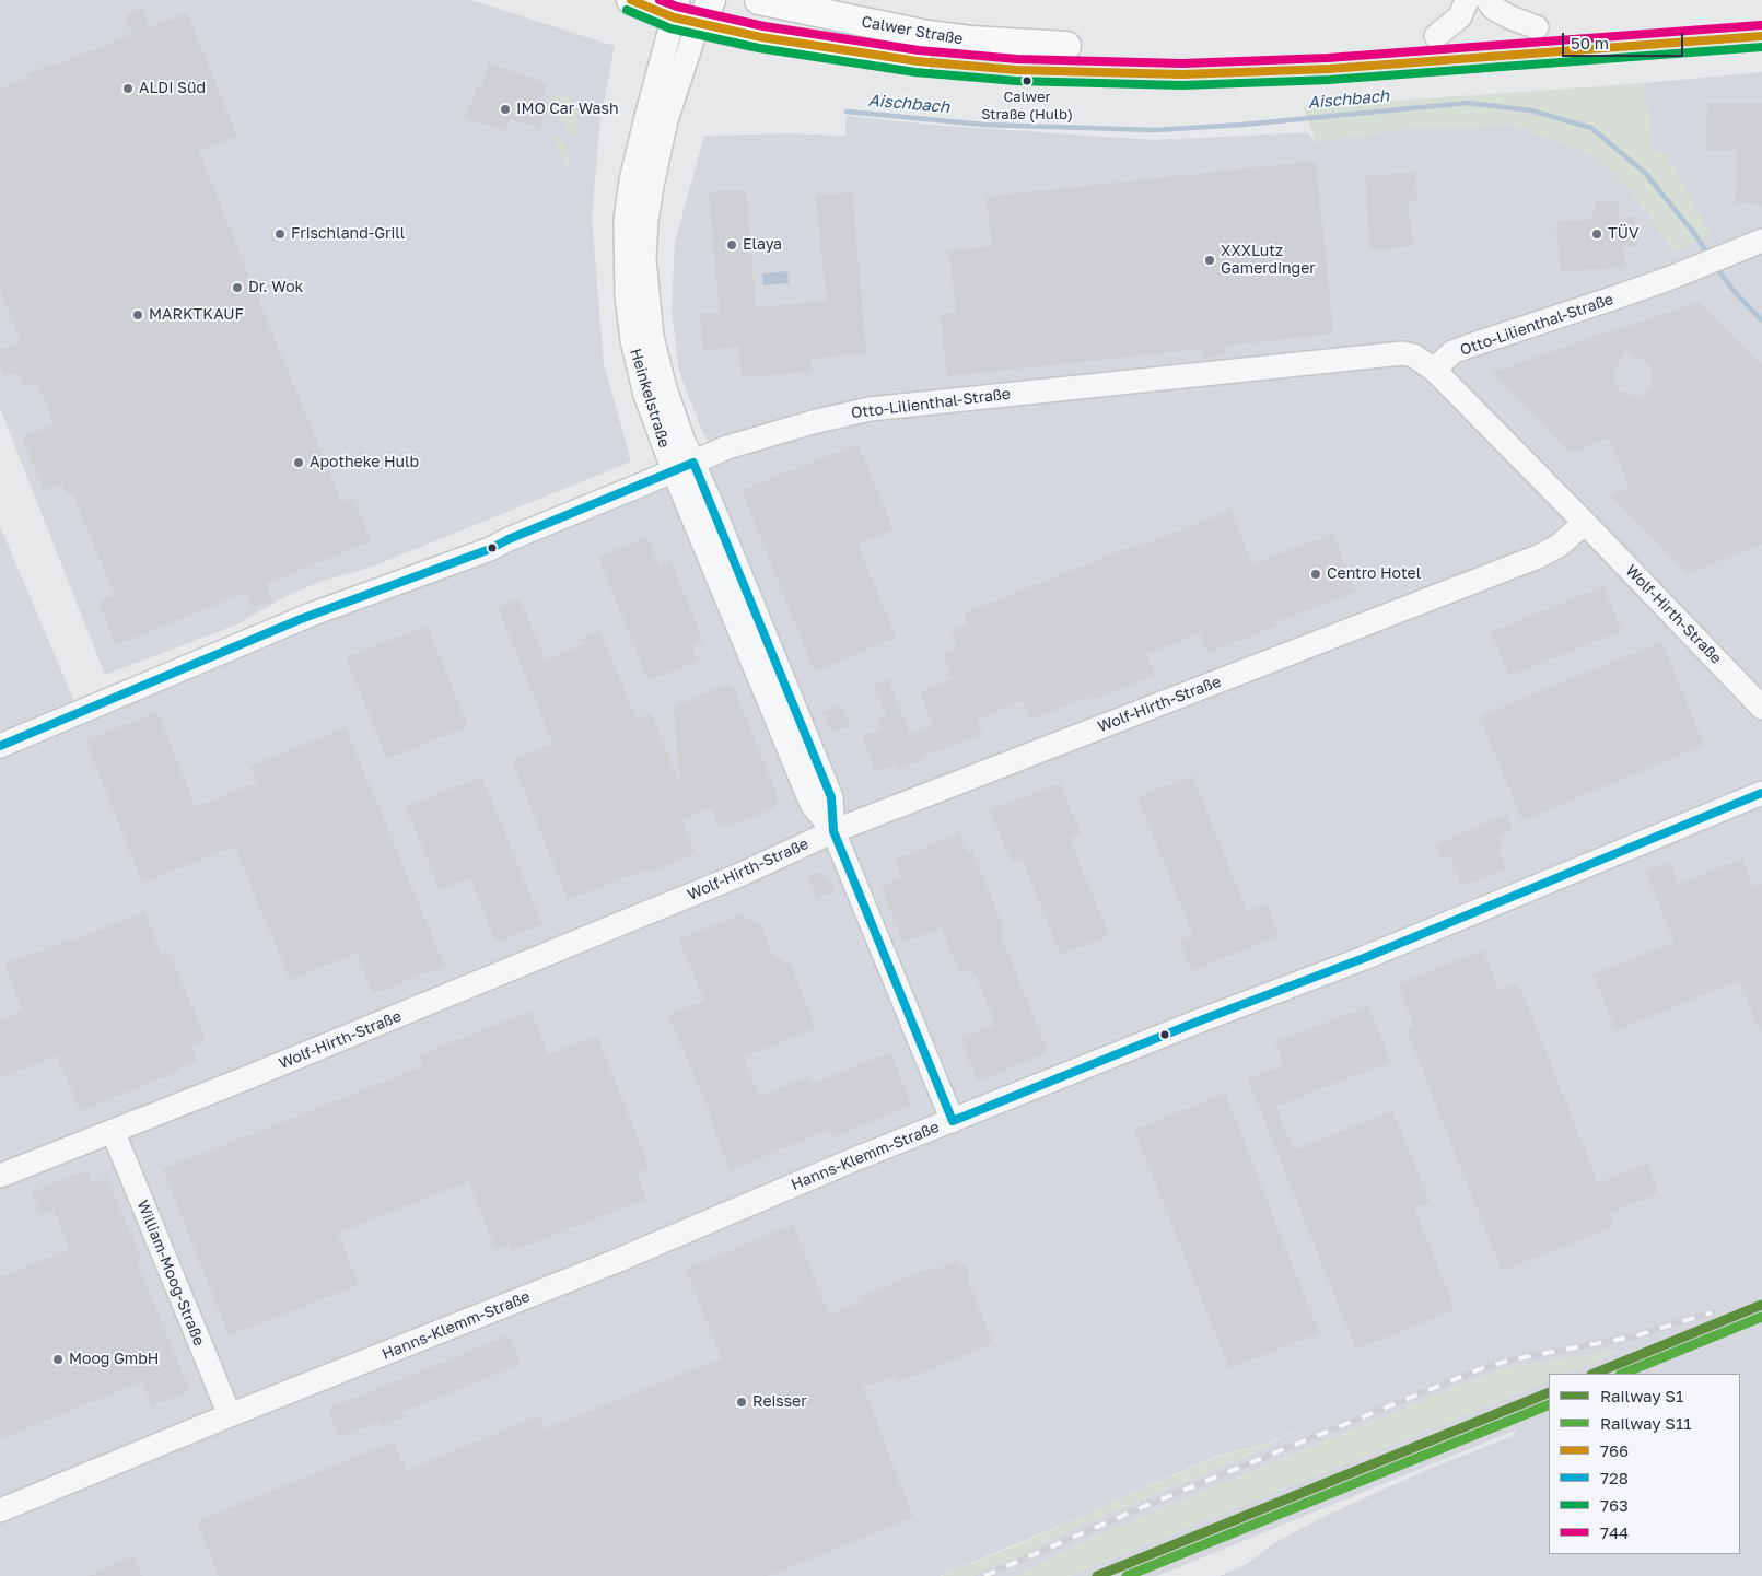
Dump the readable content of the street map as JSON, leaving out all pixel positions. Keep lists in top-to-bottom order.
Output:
{
  "streets": {
    "main road": ["Calwer Straße"],
    "street": [
      "Otto-Lilienthal-Straße",
      "Heinkelstraße",
      "Wolf-Hirth-Straße",
      "Hanns-Klemm-Straße",
      "William-Moog-Straße"
    ]
  },
  "crossings": [
    ["Calwer Straße", "Heinkelstraße"],
    ["Otto-Lilienthal-Straße", "Heinkelstraße"],
    ["Otto-Lilienthal-Straße", "Wolf-Hirth-Straße"],
    ["Heinkelstraße", "Wolf-Hirth-Straße"],
    ["Heinkelstraße", "Hanns-Klemm-Straße"],
    ["Wolf-Hirth-Straße", "William-Moog-Straße"],
    ["Hanns-Klemm-Straße", "William-Moog-Straße"]
  ],
  "water": ["Aischbach"],
  "places": [
    "Calwer Straße (Hulb)",
    "ALDI Süd",
    "IMO Car Wash",
    "Frischland-Grill",
    "TÜV",
    "Elaya",
    "XXXLutz Gamerdinger",
    "Dr. Wok",
    "MARKTKAUF",
    "Apotheke Hulb",
    "Centro Hotel",
    "Moog GmbH",
    "Reisser"
  ],
  "lines": [
    "transit line 766",
    "transit line 744",
    "transit line 763",
    "transit line 728",
    "rail line S1",
    "rail line S11"
  ],
  "legend": [
    "Railway S1",
    "Railway S11",
    "766",
    "728",
    "763",
    "744"
  ],
  "scale_bar": "50 m"
}
